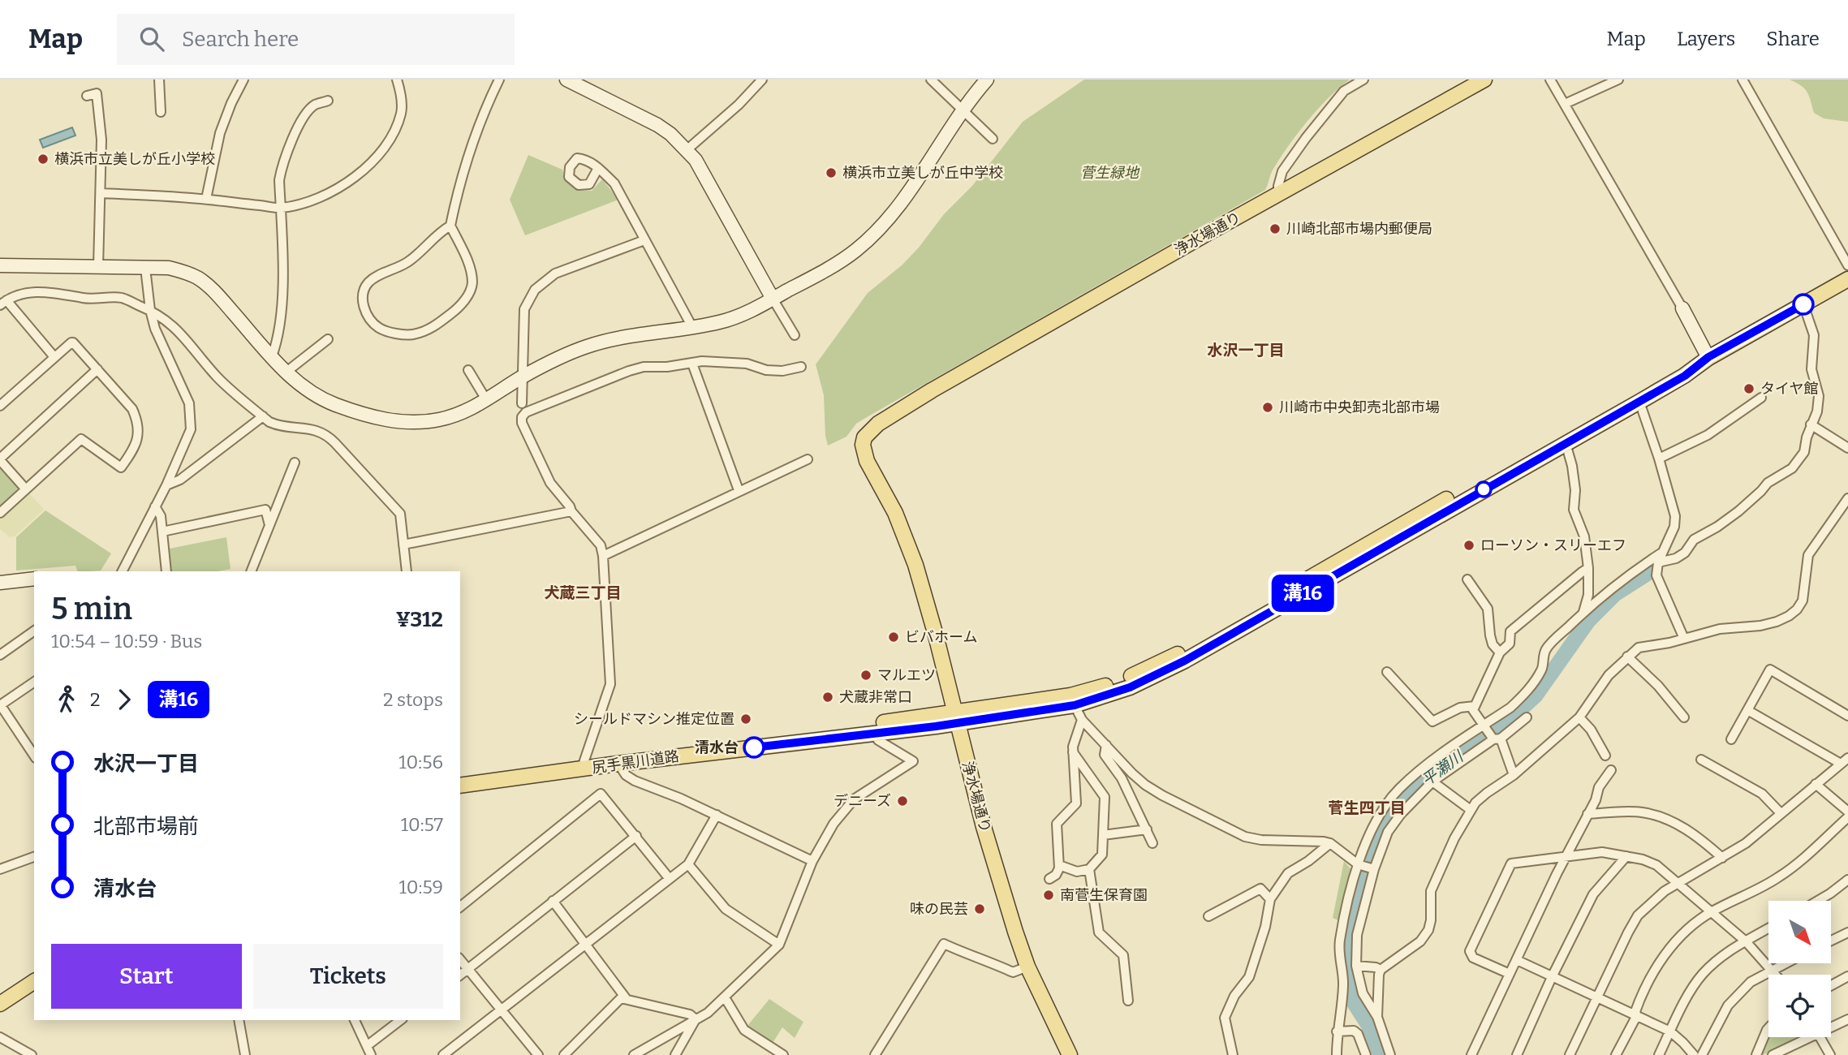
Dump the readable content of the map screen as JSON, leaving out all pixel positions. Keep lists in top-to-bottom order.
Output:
{
  "streets": {
    "main road": ["浄水場通り", "尻手黒川道路"]
  },
  "crossings": [
    ["浄水場通り", "尻手黒川道路"]
  ],
  "districts": ["水沢一丁目", "犬蔵三丁目", "菅生四丁目"],
  "water": ["平瀬川"],
  "parks": ["菅生緑地"],
  "places": [
    "横浜市立美しが丘小学校",
    "横浜市立美しが丘中学校",
    "川崎北部市場内郵便局",
    "タイヤ館",
    "川崎市中央卸売北部市場",
    "ローソン・スリーエフ",
    "ビバホーム",
    "マルエツ",
    "犬蔵非常口",
    "シールドマシン推定位置",
    "清水台",
    "デニーズ",
    "南菅生保育園",
    "味の民芸"
  ],
  "lines": ["bus line 溝16"],
  "north": "bottom right",
  "page": {
    "header": "Map",
    "search": "Search here",
    "nav": ["Map", "Layers", "Share"],
    "on_map": "溝16",
    "heading": ["5 min", "10:54 – 10:59 · Bus", "¥312"],
    "legs": ["2", "溝16", "2 stops"],
    "list": [
      {
        "name": "水沢一丁目",
        "value": "10:56"
      },
      {
        "name": "北部市場前",
        "value": "10:57"
      },
      {
        "name": "清水台",
        "value": "10:59"
      }
    ],
    "buttons": ["Start", "Tickets"]
  }
}
